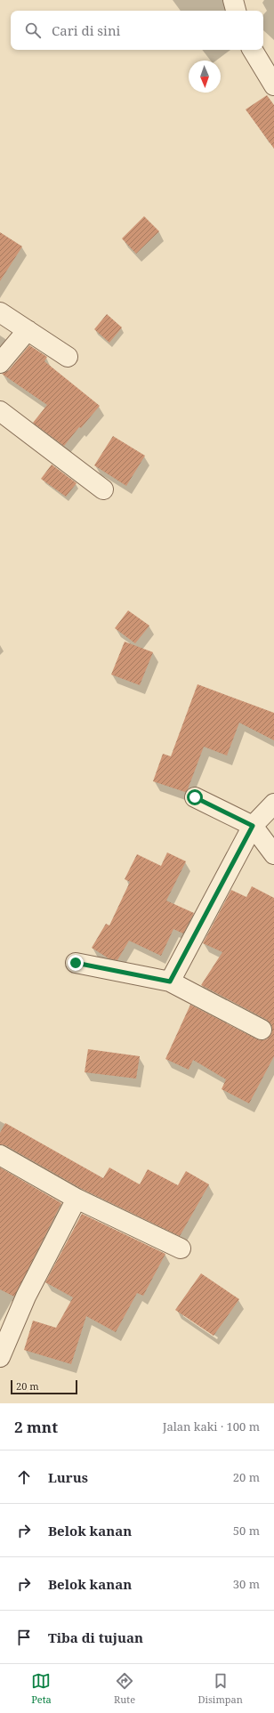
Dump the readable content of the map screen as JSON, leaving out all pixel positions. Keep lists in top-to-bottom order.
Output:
{
  "scale_bar": "20 m",
  "north": "bottom",
  "page": {
    "search": "Cari di sini",
    "scale": "20 m",
    "heading": ["2 mnt", "Jalan kaki · 100 m"],
    "list": [
      ["Lurus", "20 m"],
      ["Belok kanan", "50 m"],
      ["Belok kanan", "30 m"],
      "Tiba di tujuan"
    ],
    "nav": ["Peta", "Rute", "Disimpan"]
  }
}
